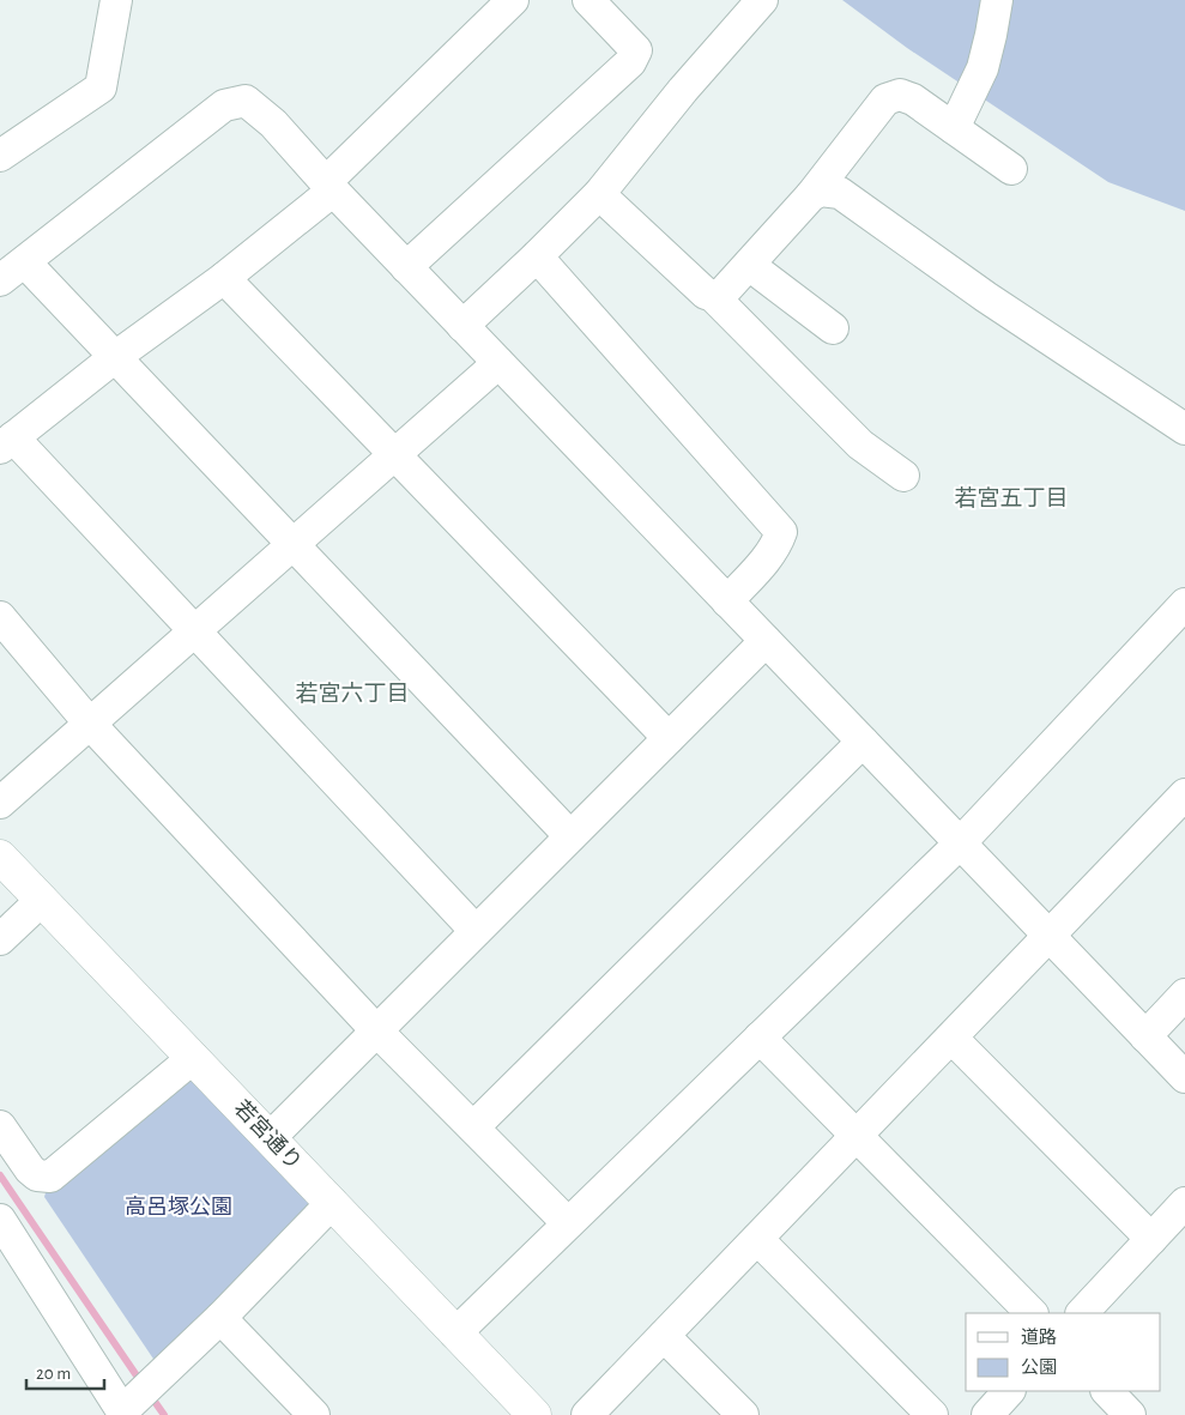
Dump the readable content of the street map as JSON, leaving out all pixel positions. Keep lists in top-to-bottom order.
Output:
{
  "streets": {
    "street": ["若宮通り"]
  },
  "districts": ["若宮五丁目", "若宮六丁目"],
  "parks": ["高呂塚公園"],
  "legend": ["道路", "公園"],
  "scale_bar": "20 m"
}
